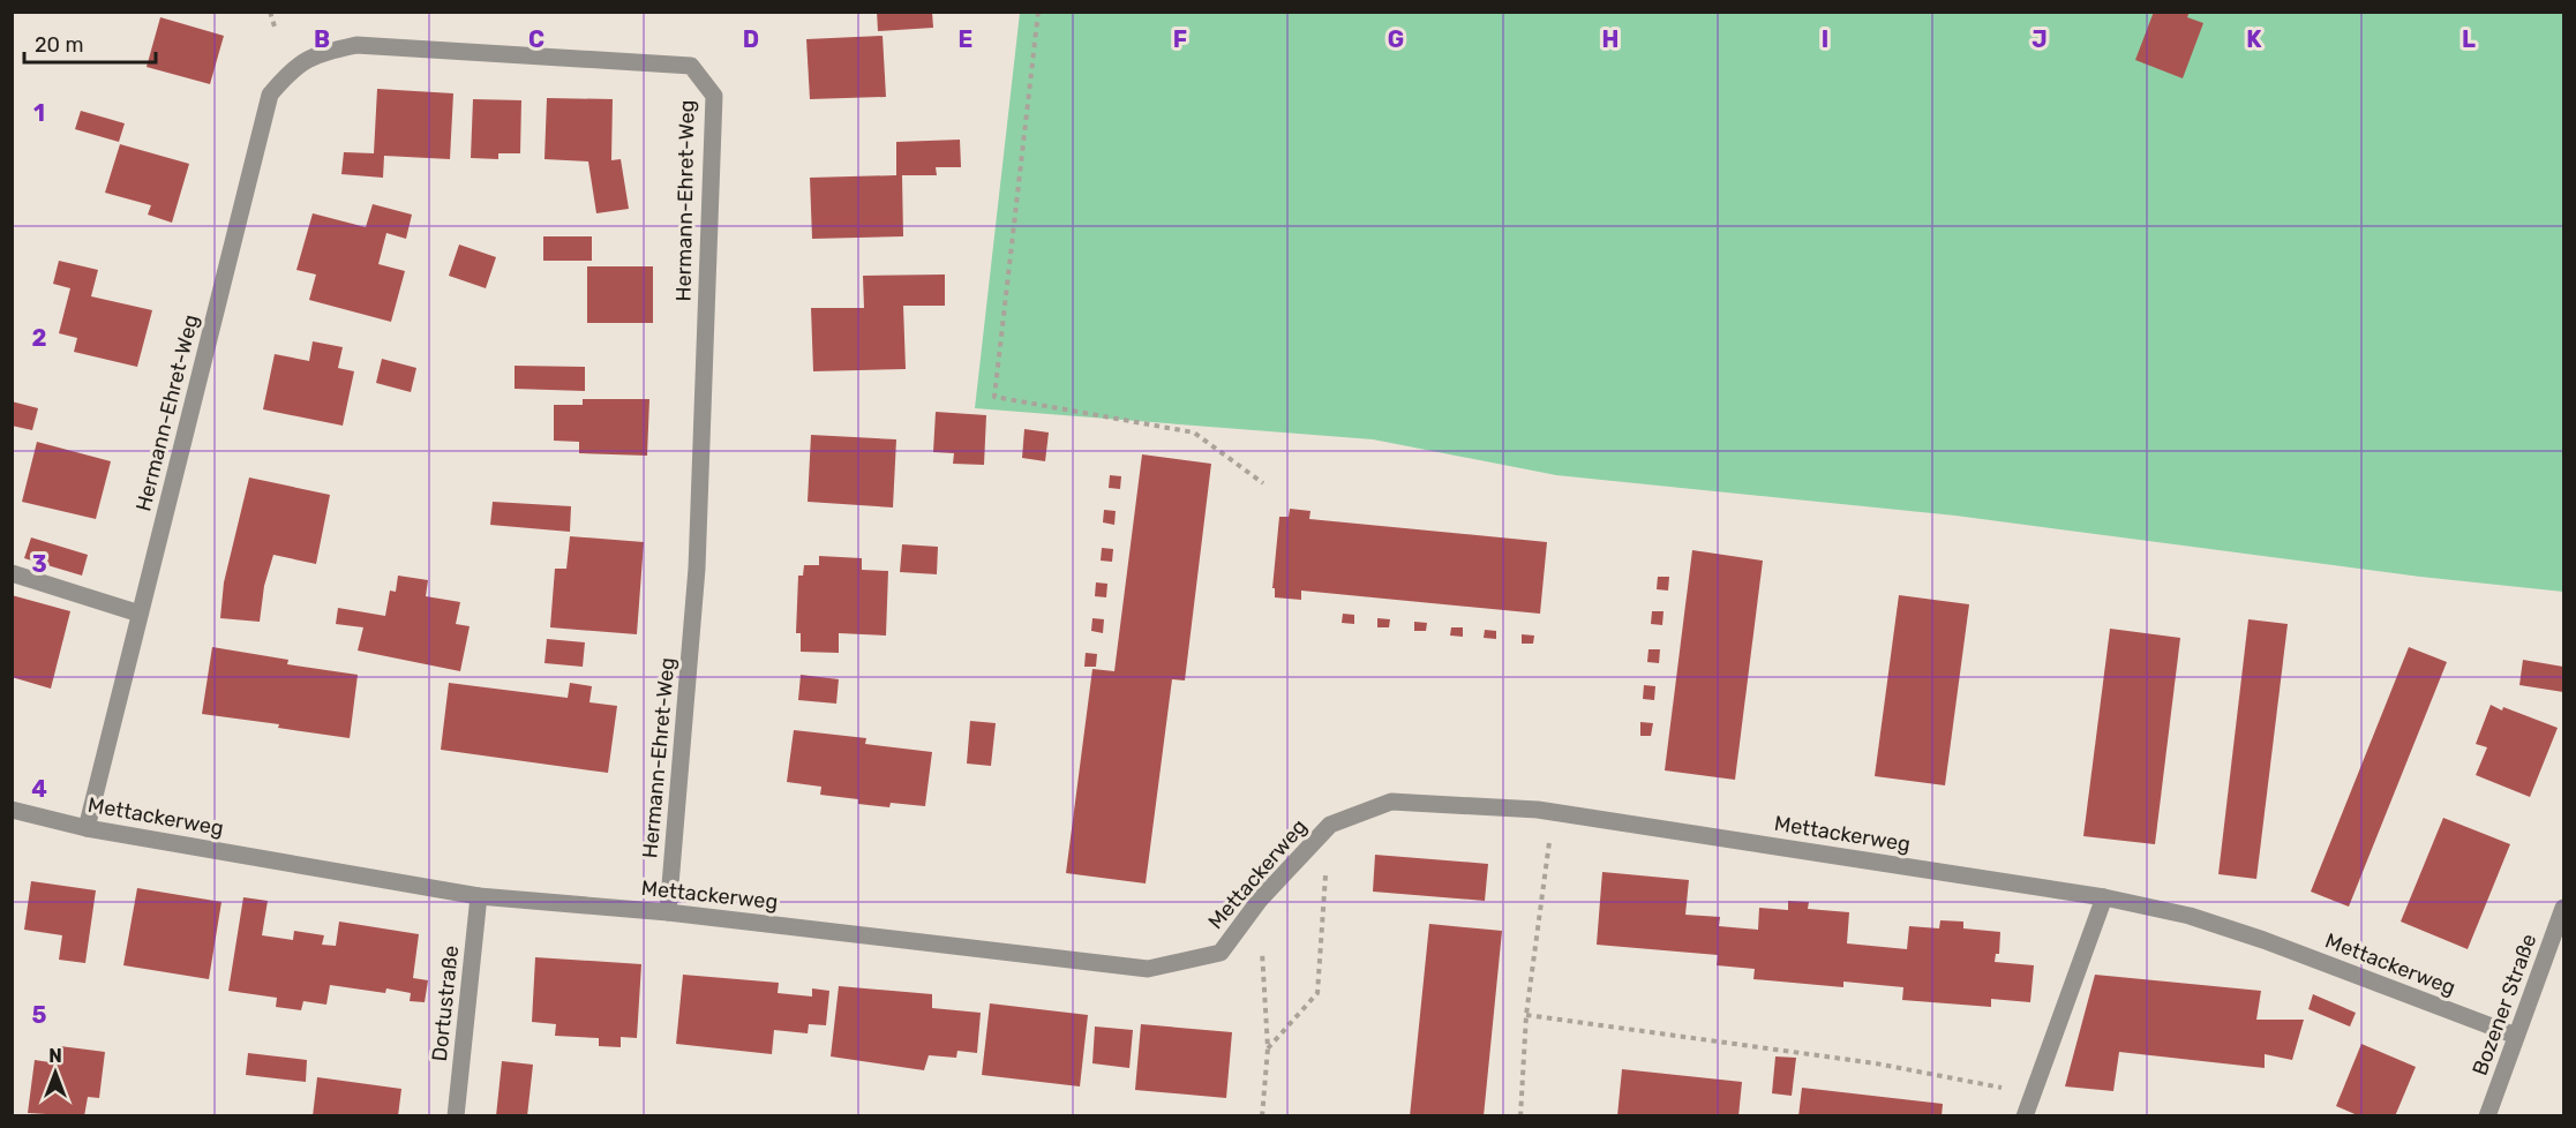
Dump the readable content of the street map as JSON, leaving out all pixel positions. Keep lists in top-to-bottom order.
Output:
{
  "streets": {
    "street": [
      "Hermann-Ehret-Weg",
      "Mettackerweg",
      "Dortustraße",
      "Bozener Straße"
    ]
  },
  "crossings": [
    ["Hermann-Ehret-Weg", "Mettackerweg"],
    ["Mettackerweg", "Dortustraße"],
    ["Mettackerweg", "Bozener Straße"]
  ],
  "scale_bar": "20 m",
  "north": "top",
  "grid": {
    "columns": [
      "B",
      "C",
      "D",
      "E",
      "F",
      "G",
      "H",
      "I",
      "J",
      "K",
      "L"
    ],
    "rows": [
      "1",
      "2",
      "3",
      "4",
      "5"
    ]
  }
}
